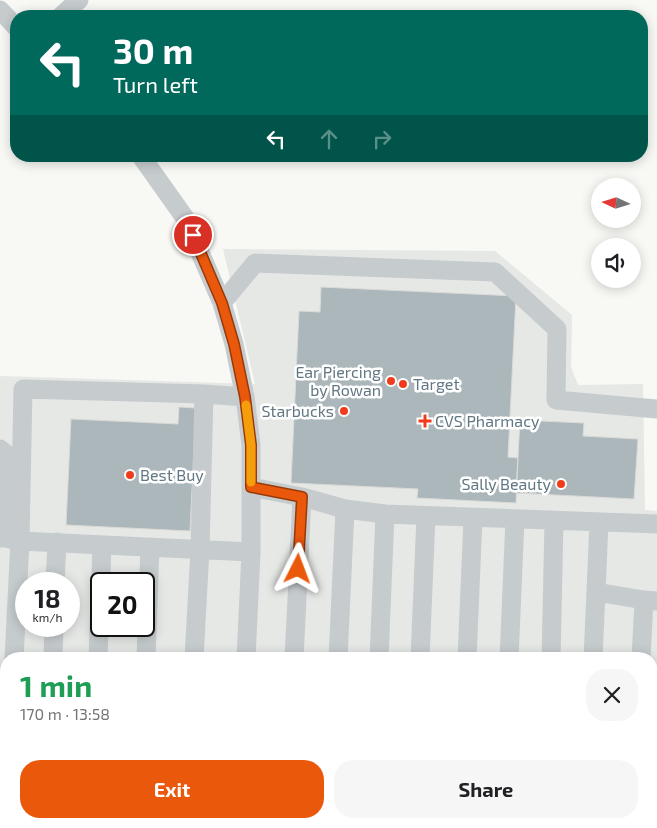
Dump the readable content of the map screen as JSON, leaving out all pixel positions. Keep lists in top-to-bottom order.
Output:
{
  "places": {
    "other": [
      "Ear Piercing by Rowan",
      "Target",
      "Starbucks",
      "Best Buy",
      "Sally Beauty"
    ],
    "health": ["CVS Pharmacy"]
  },
  "north": "left",
  "page": {
    "turn": ["30 m", "Turn left"],
    "speed": "18 km/h",
    "limit": "20",
    "heading": ["1 min", "170 m · 13:58"],
    "buttons": ["Exit", "Share"]
  }
}
